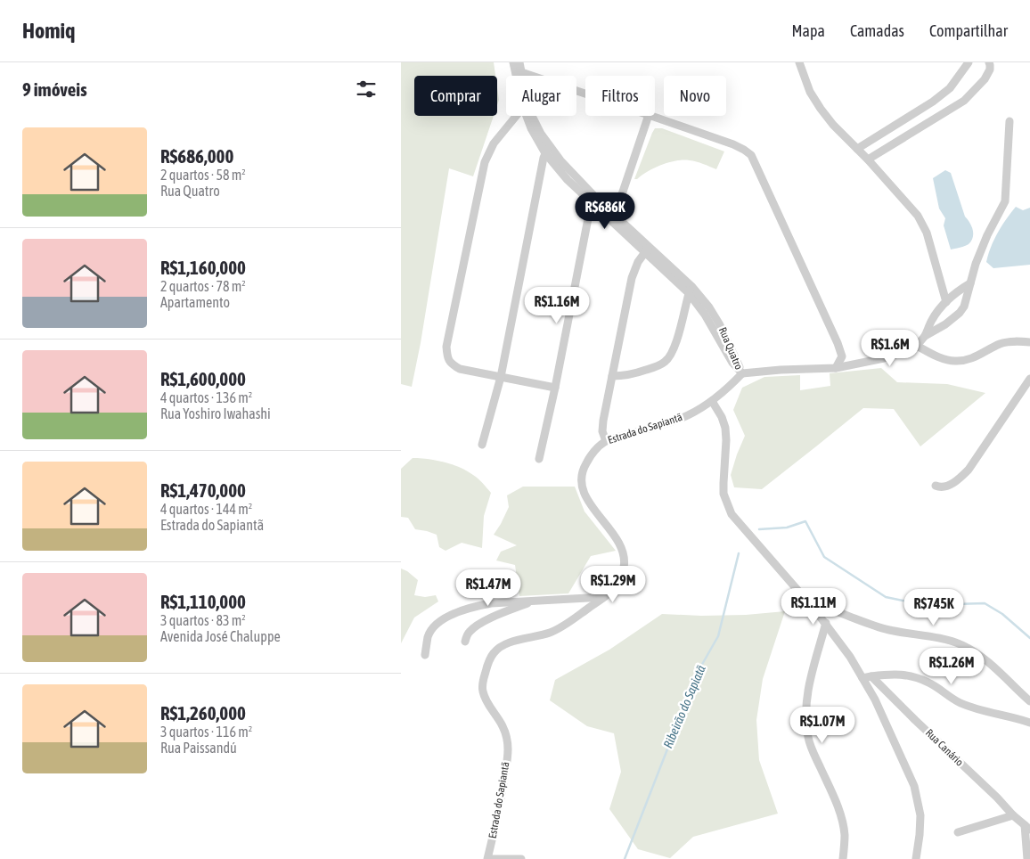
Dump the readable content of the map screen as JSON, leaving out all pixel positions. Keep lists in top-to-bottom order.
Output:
{
  "streets": {
    "street": ["Rua Quatro", "Estrada do Sapiantã", "Rua Canário"]
  },
  "crossings": [
    ["Rua Quatro", "Estrada do Sapiantã"]
  ],
  "water": ["Ribeirão do Sapiatã"],
  "page": {
    "header": "Homiq",
    "nav": ["Mapa", "Camadas", "Compartilhar"],
    "heading": "9 imóveis",
    "chip": [
      "Comprar",
      "Alugar",
      "Filtros",
      "Novo"
    ],
    "list": [
      {
        "name": "R$686,000",
        "note": "2 quartos · 58 m² · Rua Quatro"
      },
      {
        "name": "R$1,160,000",
        "note": "2 quartos · 78 m² · Apartamento"
      },
      {
        "name": "R$1,600,000",
        "note": "4 quartos · 136 m² · Rua Yoshiro Iwahashi"
      },
      {
        "name": "R$1,470,000",
        "note": "4 quartos · 144 m² · Estrada do Sapiantã"
      },
      {
        "name": "R$1,110,000",
        "note": "3 quartos · 83 m² · Avenida José Chaluppe"
      },
      {
        "name": "R$1,260,000",
        "note": "3 quartos · 116 m² · Rua Paissandú"
      }
    ],
    "price": [
      "R$686K",
      "R$1.16M",
      "R$1.6M",
      "R$1.29M",
      "R$1.47M",
      "R$1.11M",
      "R$745K",
      "R$1.26M",
      "R$1.07M"
    ]
  }
}
